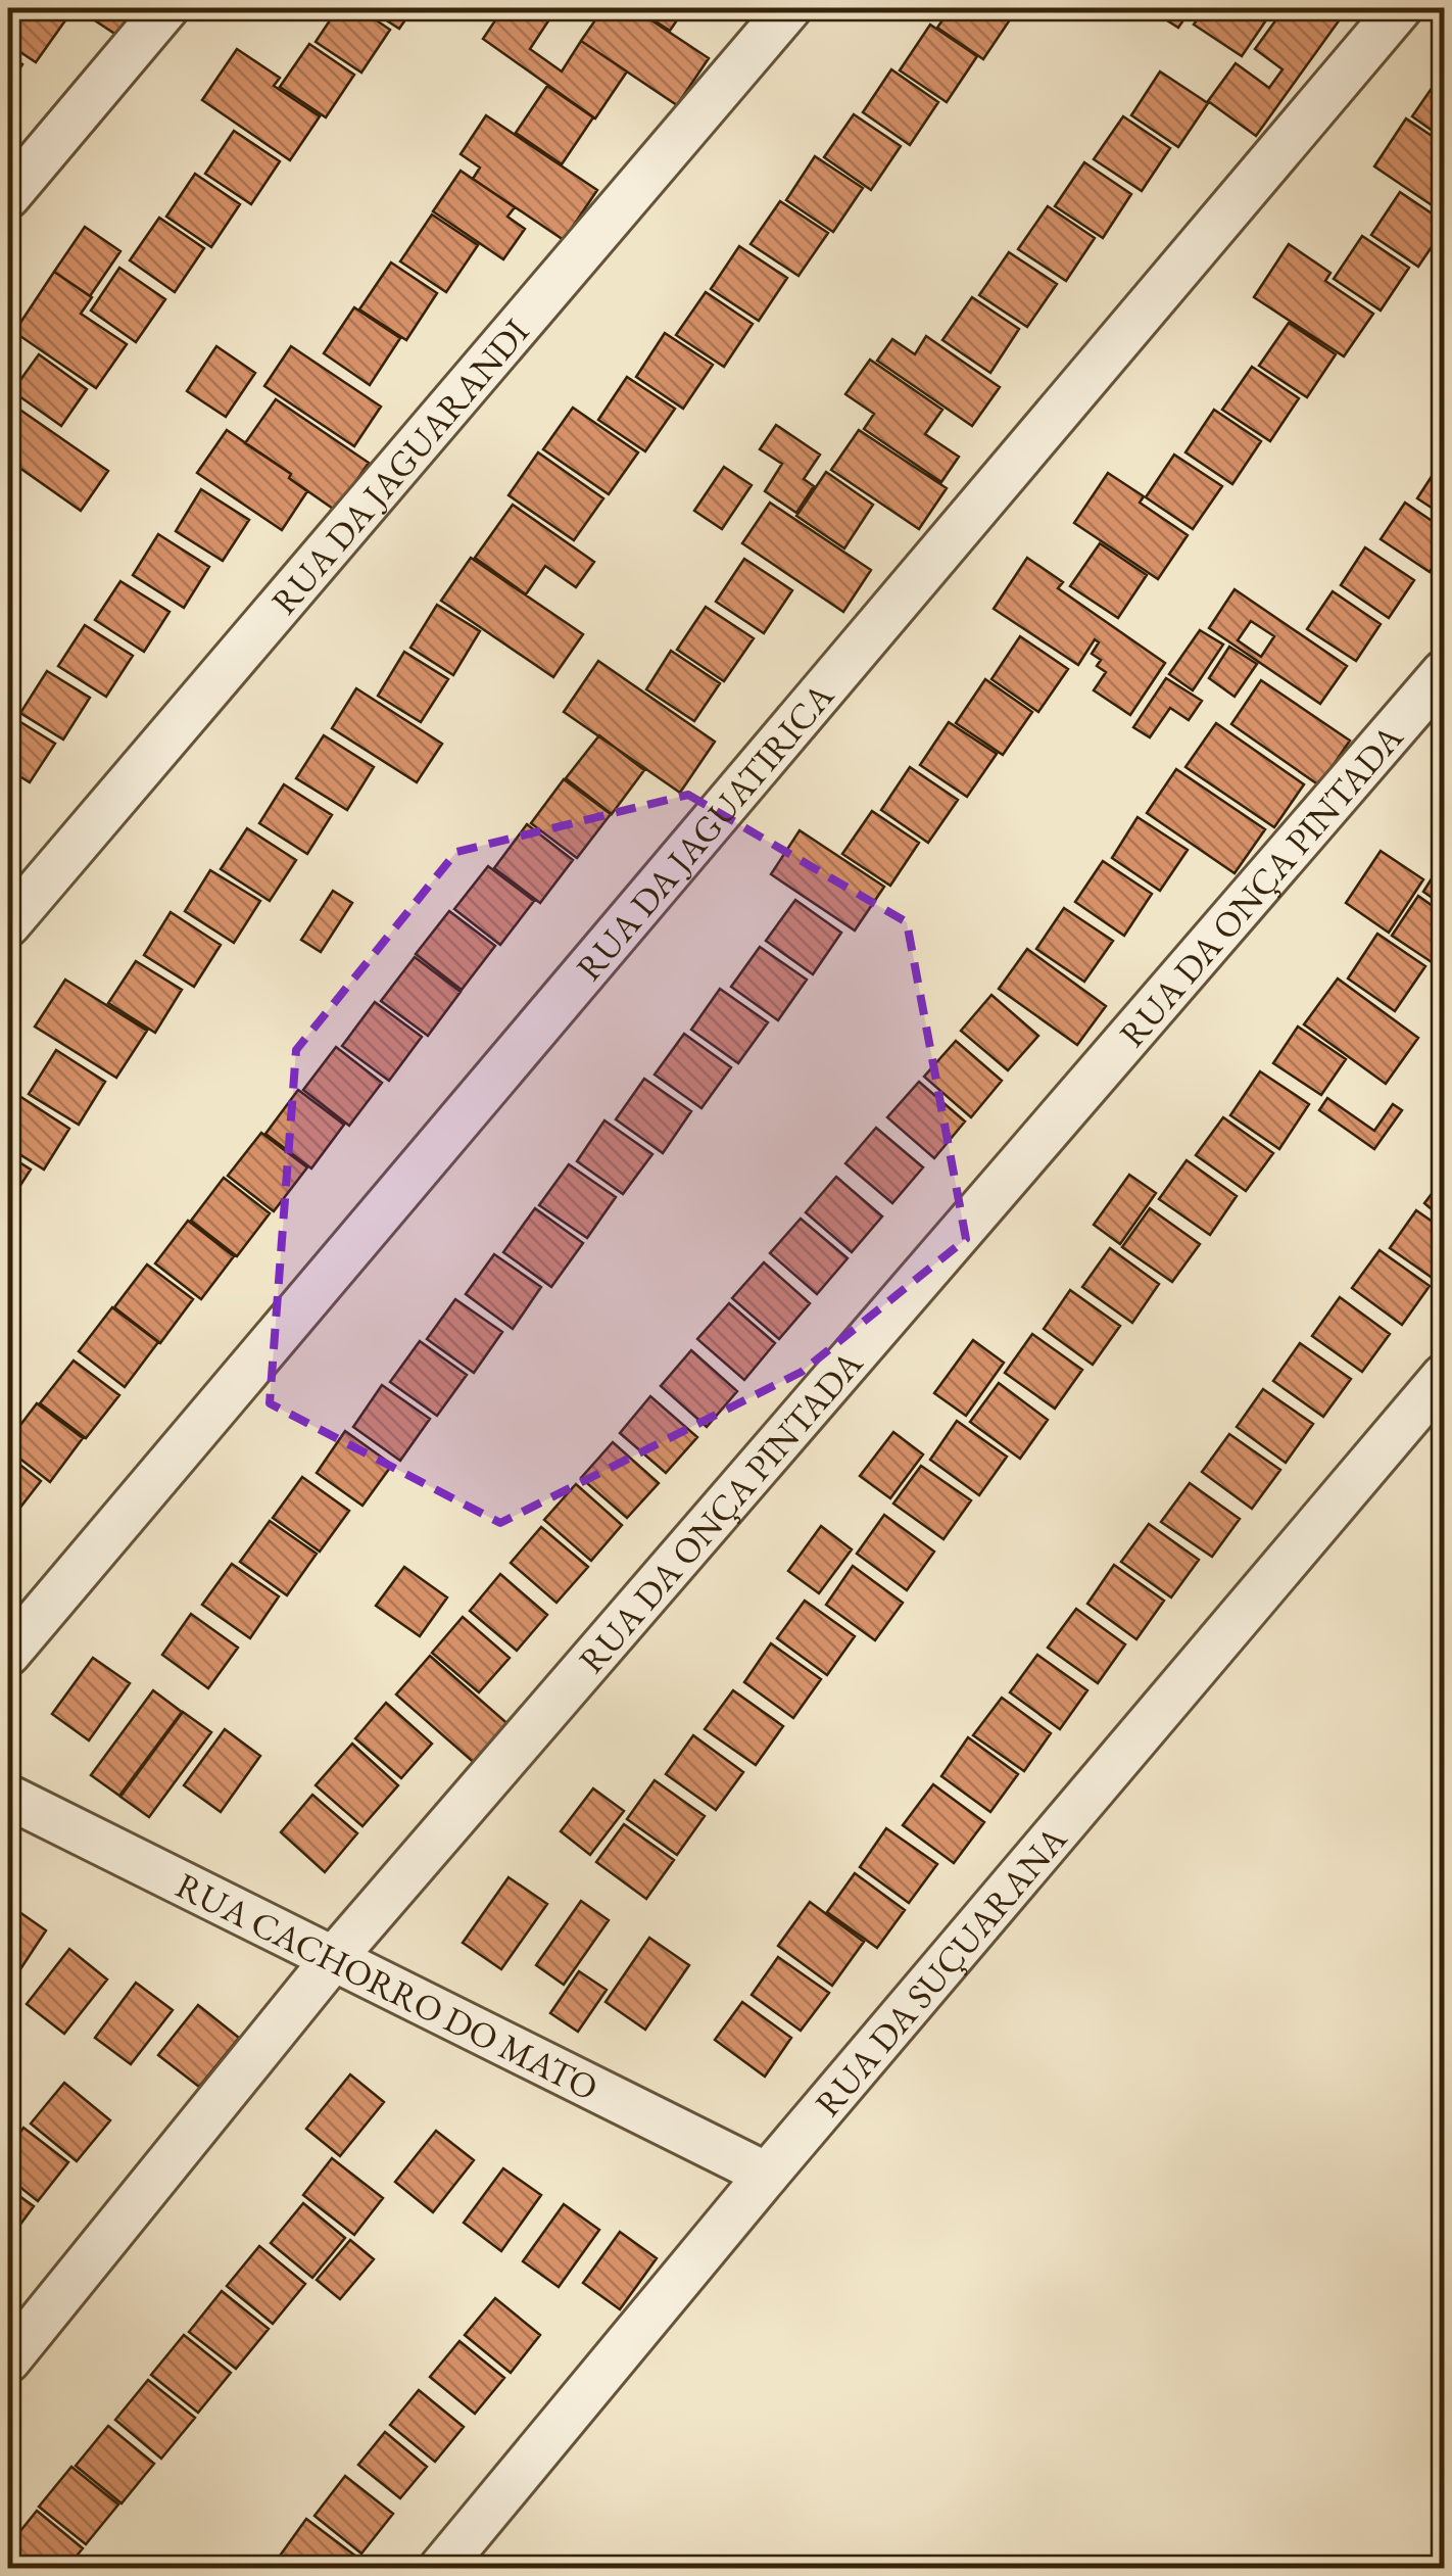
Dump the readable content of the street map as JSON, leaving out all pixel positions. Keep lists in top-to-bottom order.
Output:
{
  "streets": {
    "street": [
      "RUA DA JAGUARANDI",
      "RUA DA JAGUATIRICA",
      "RUA DA ONÇA PINTADA",
      "RUA DA SUÇUARANA",
      "RUA CACHORRO DO MATO"
    ]
  },
  "crossings": [
    ["RUA DA ONÇA PINTADA", "RUA CACHORRO DO MATO"],
    ["RUA DA SUÇUARANA", "RUA CACHORRO DO MATO"]
  ]
}
